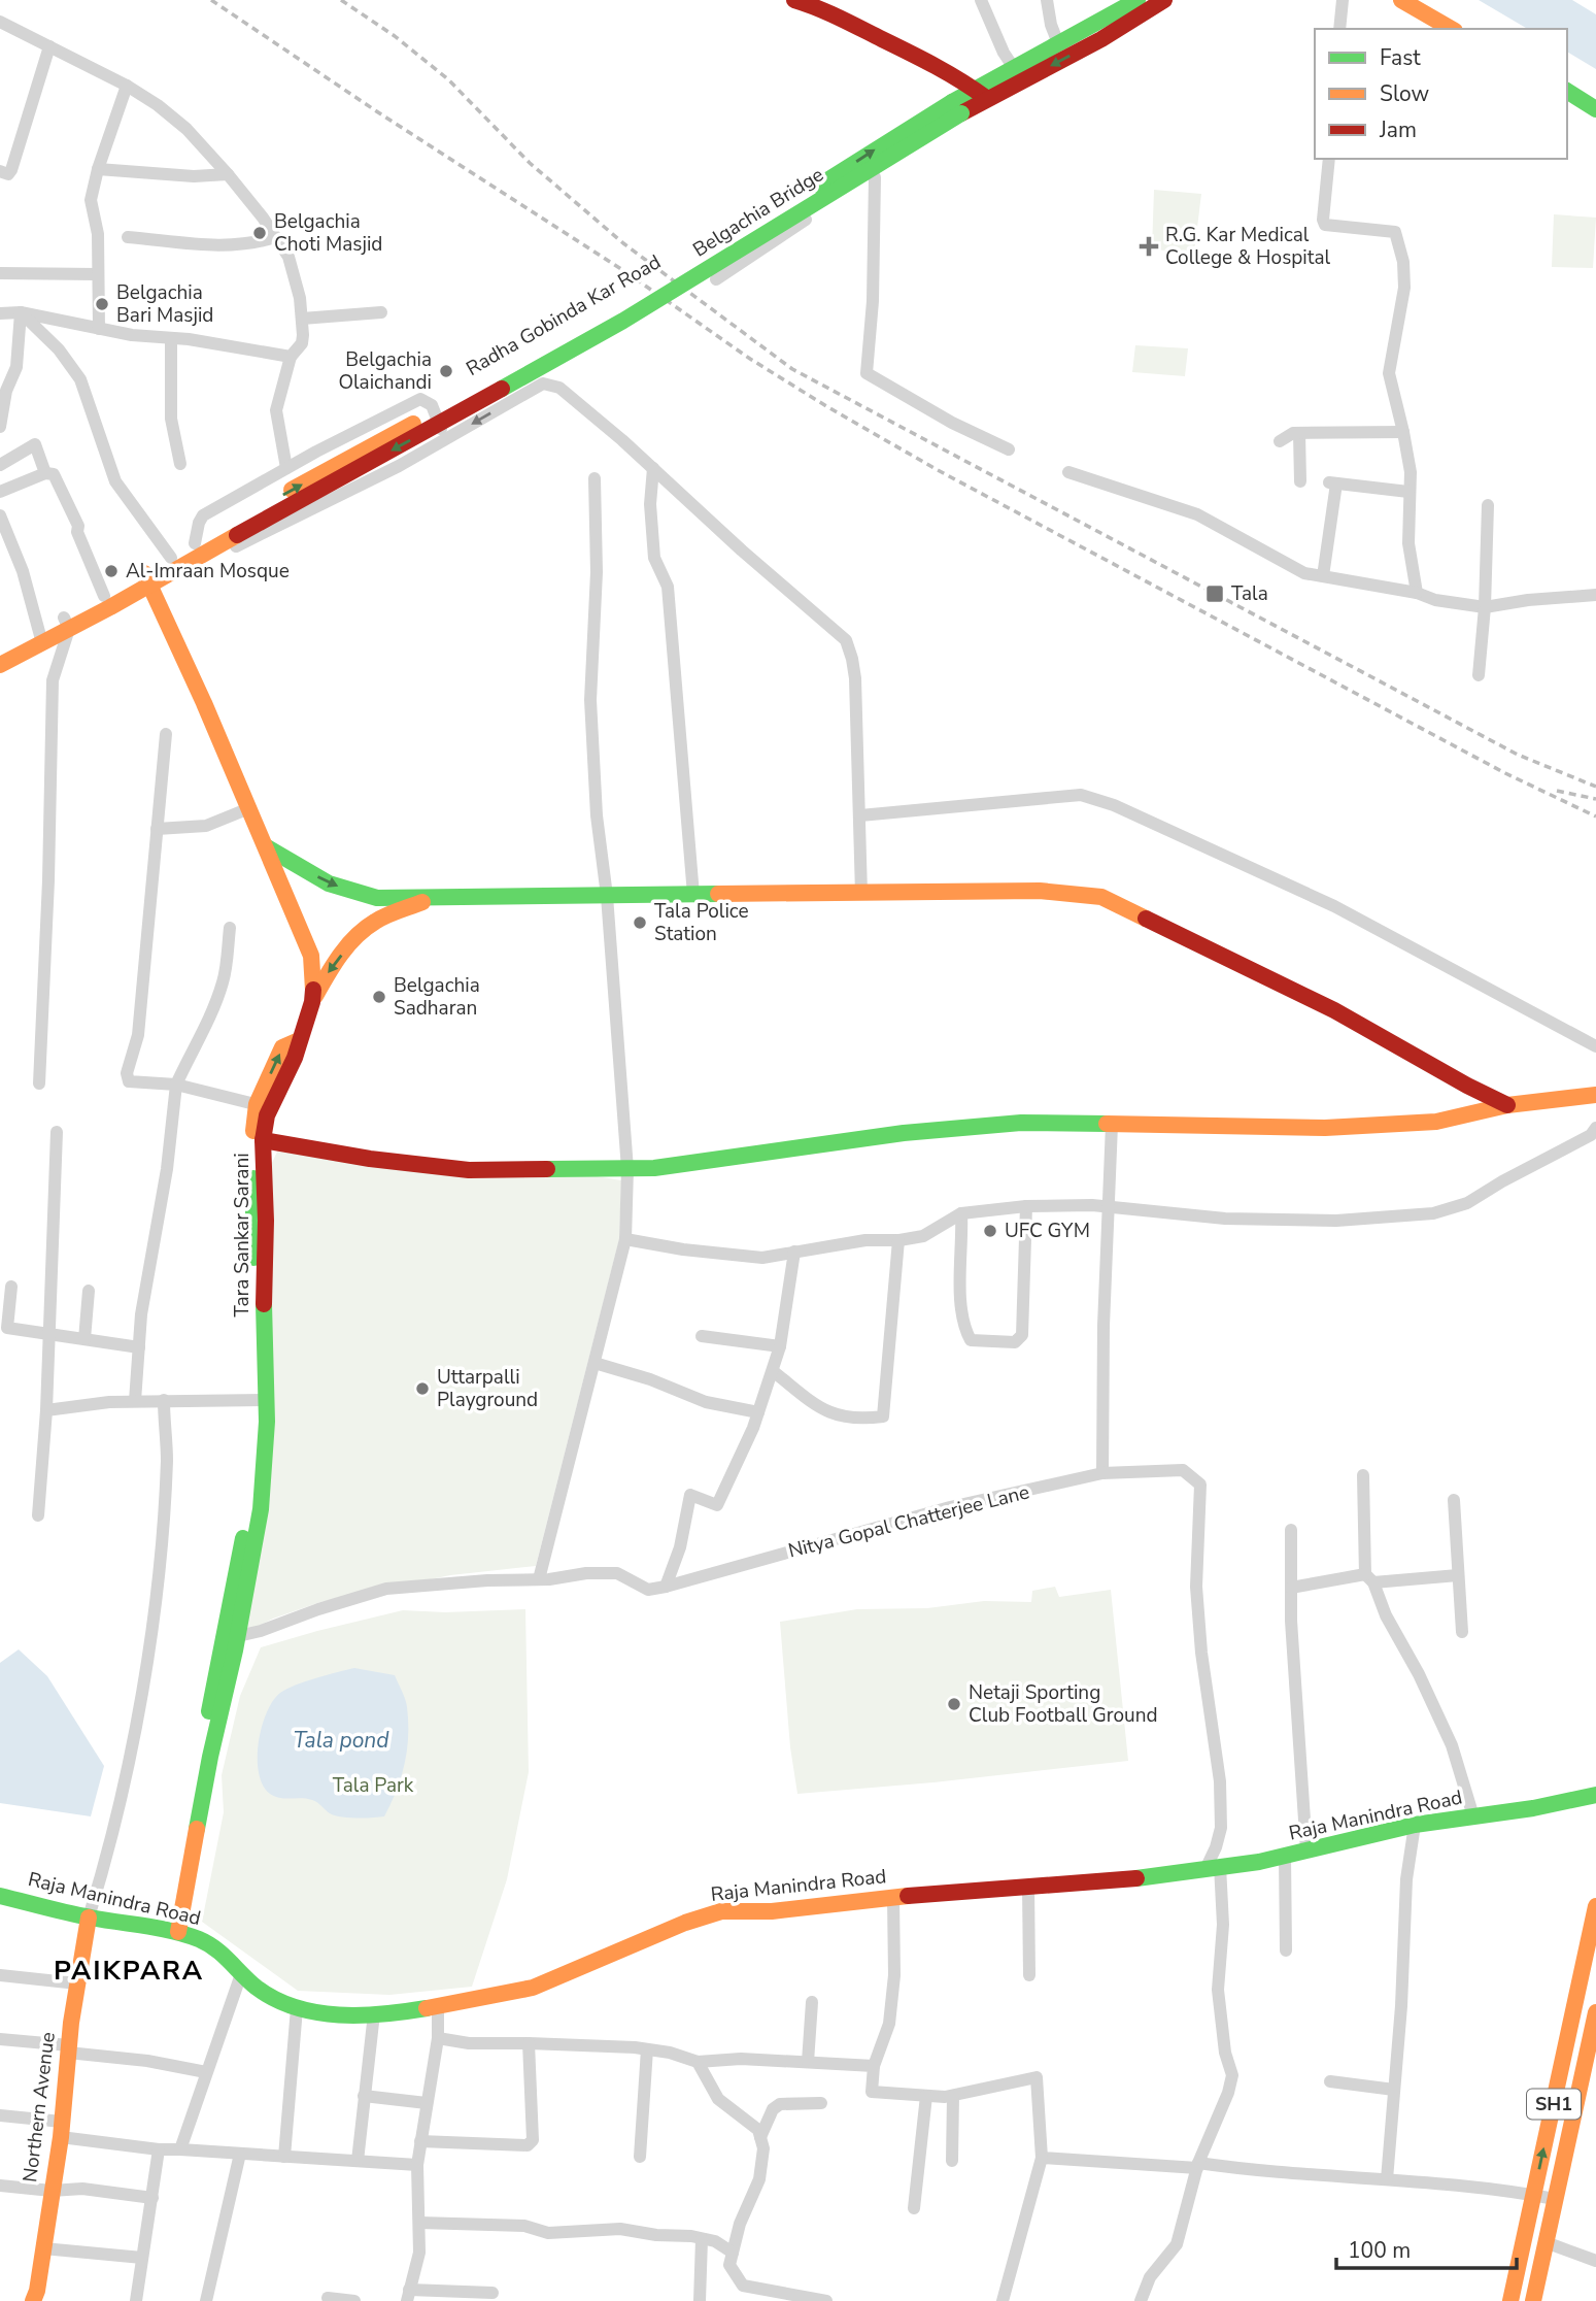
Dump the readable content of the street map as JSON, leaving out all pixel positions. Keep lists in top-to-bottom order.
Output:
{
  "streets": {
    "street": [
      "Belgachia Bridge",
      "Tara Sankar Sarani",
      "Nitya Gopal Chatterjee Lane",
      "Raja Manindra Road",
      "SH1",
      "Northern Avenue"
    ]
  },
  "crossings": [
    ["Tara Sankar Sarani", "Nitya Gopal Chatterjee Lane"],
    ["Tara Sankar Sarani", "Raja Manindra Road"],
    ["Nitya Gopal Chatterjee Lane", "Raja Manindra Road"],
    ["Raja Manindra Road", "Northern Avenue"]
  ],
  "districts": ["PAIKPARA"],
  "water": ["Tala pond"],
  "parks": ["Tala Park"],
  "places": {
    "other": [
      "Belgachia Choti Masjid",
      "Belgachia Bari Masjid",
      "Belgachia Olaichandi",
      "Al-Imraan Mosque",
      "Tala Police Station",
      "Belgachia Sadharan",
      "UFC GYM",
      "Uttarpalli Playground",
      "Netaji Sporting Club Football Ground"
    ],
    "health": ["R.G. Kar Medical College & Hospital"],
    "transit": ["Tala"]
  },
  "legend": ["Fast", "Slow", "Jam"],
  "scale_bar": "100 m"
}
